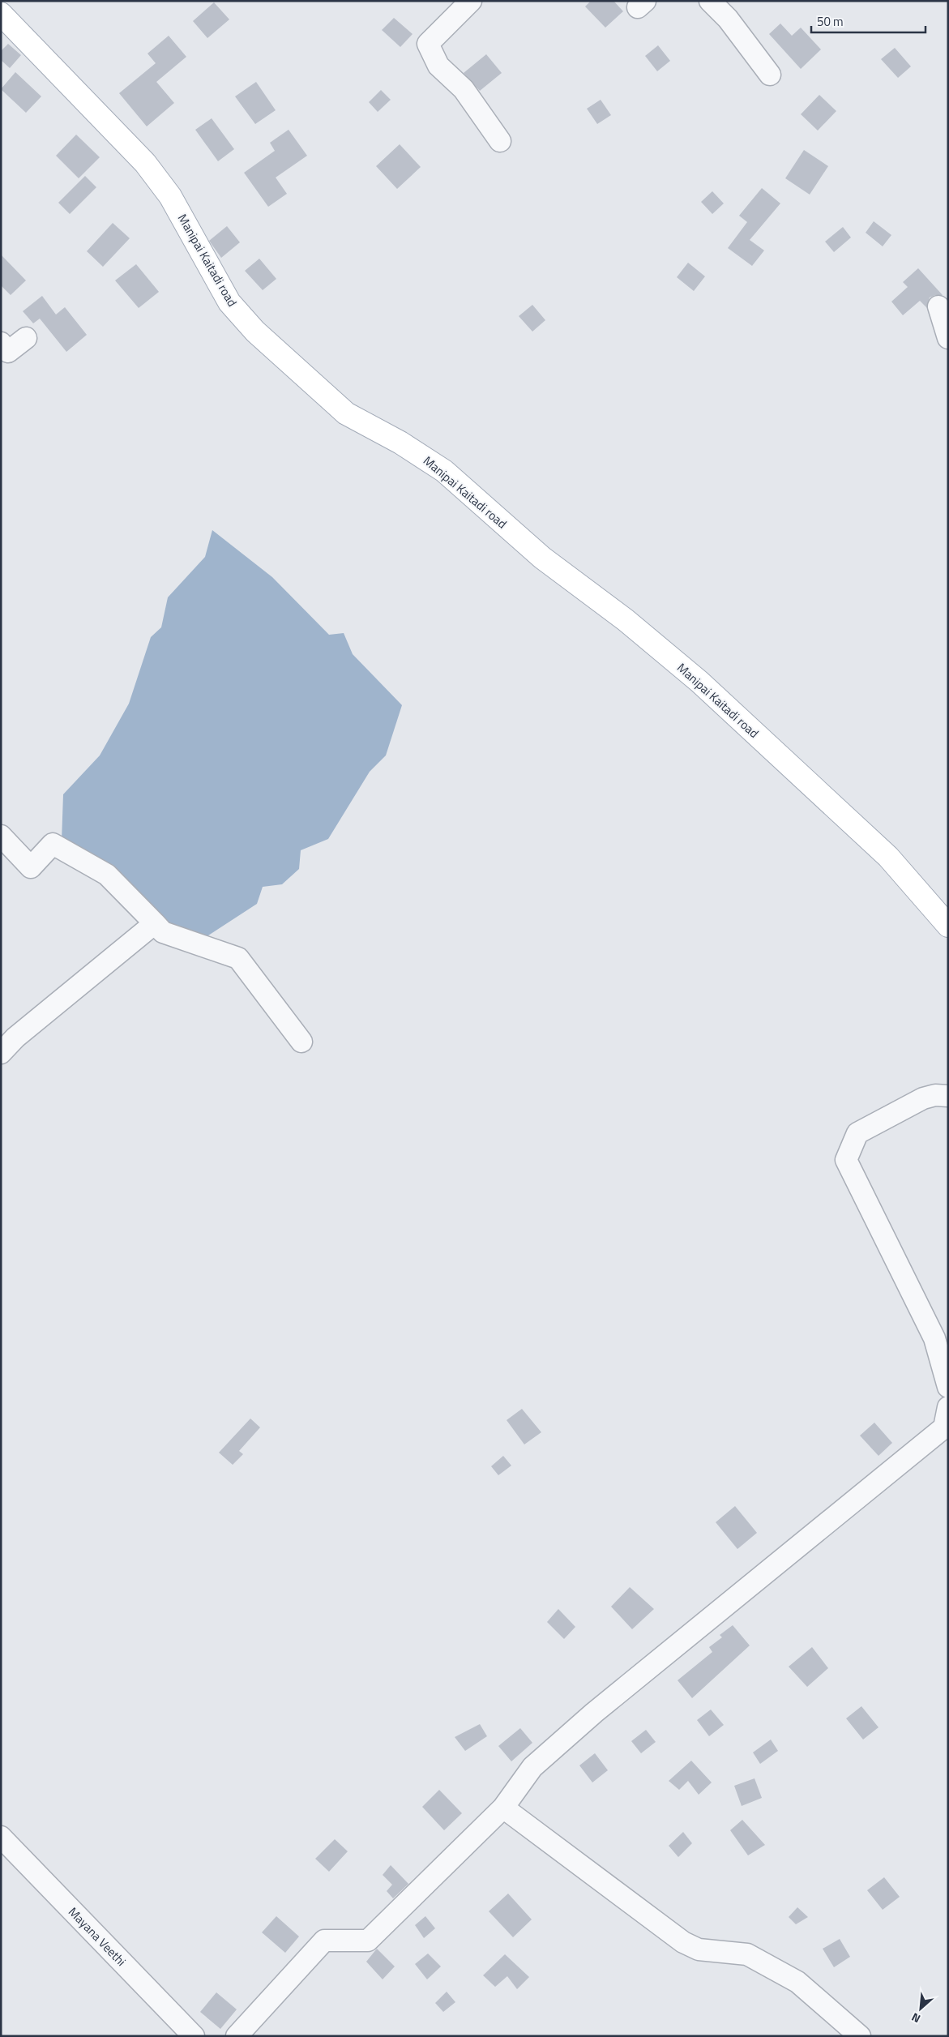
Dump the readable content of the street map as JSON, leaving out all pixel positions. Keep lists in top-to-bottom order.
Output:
{
  "streets": {
    "main road": ["Manipai Kaitadi road"],
    "street": ["Mayana Veethi"]
  },
  "scale_bar": "50 m",
  "north": "bottom left"
}
